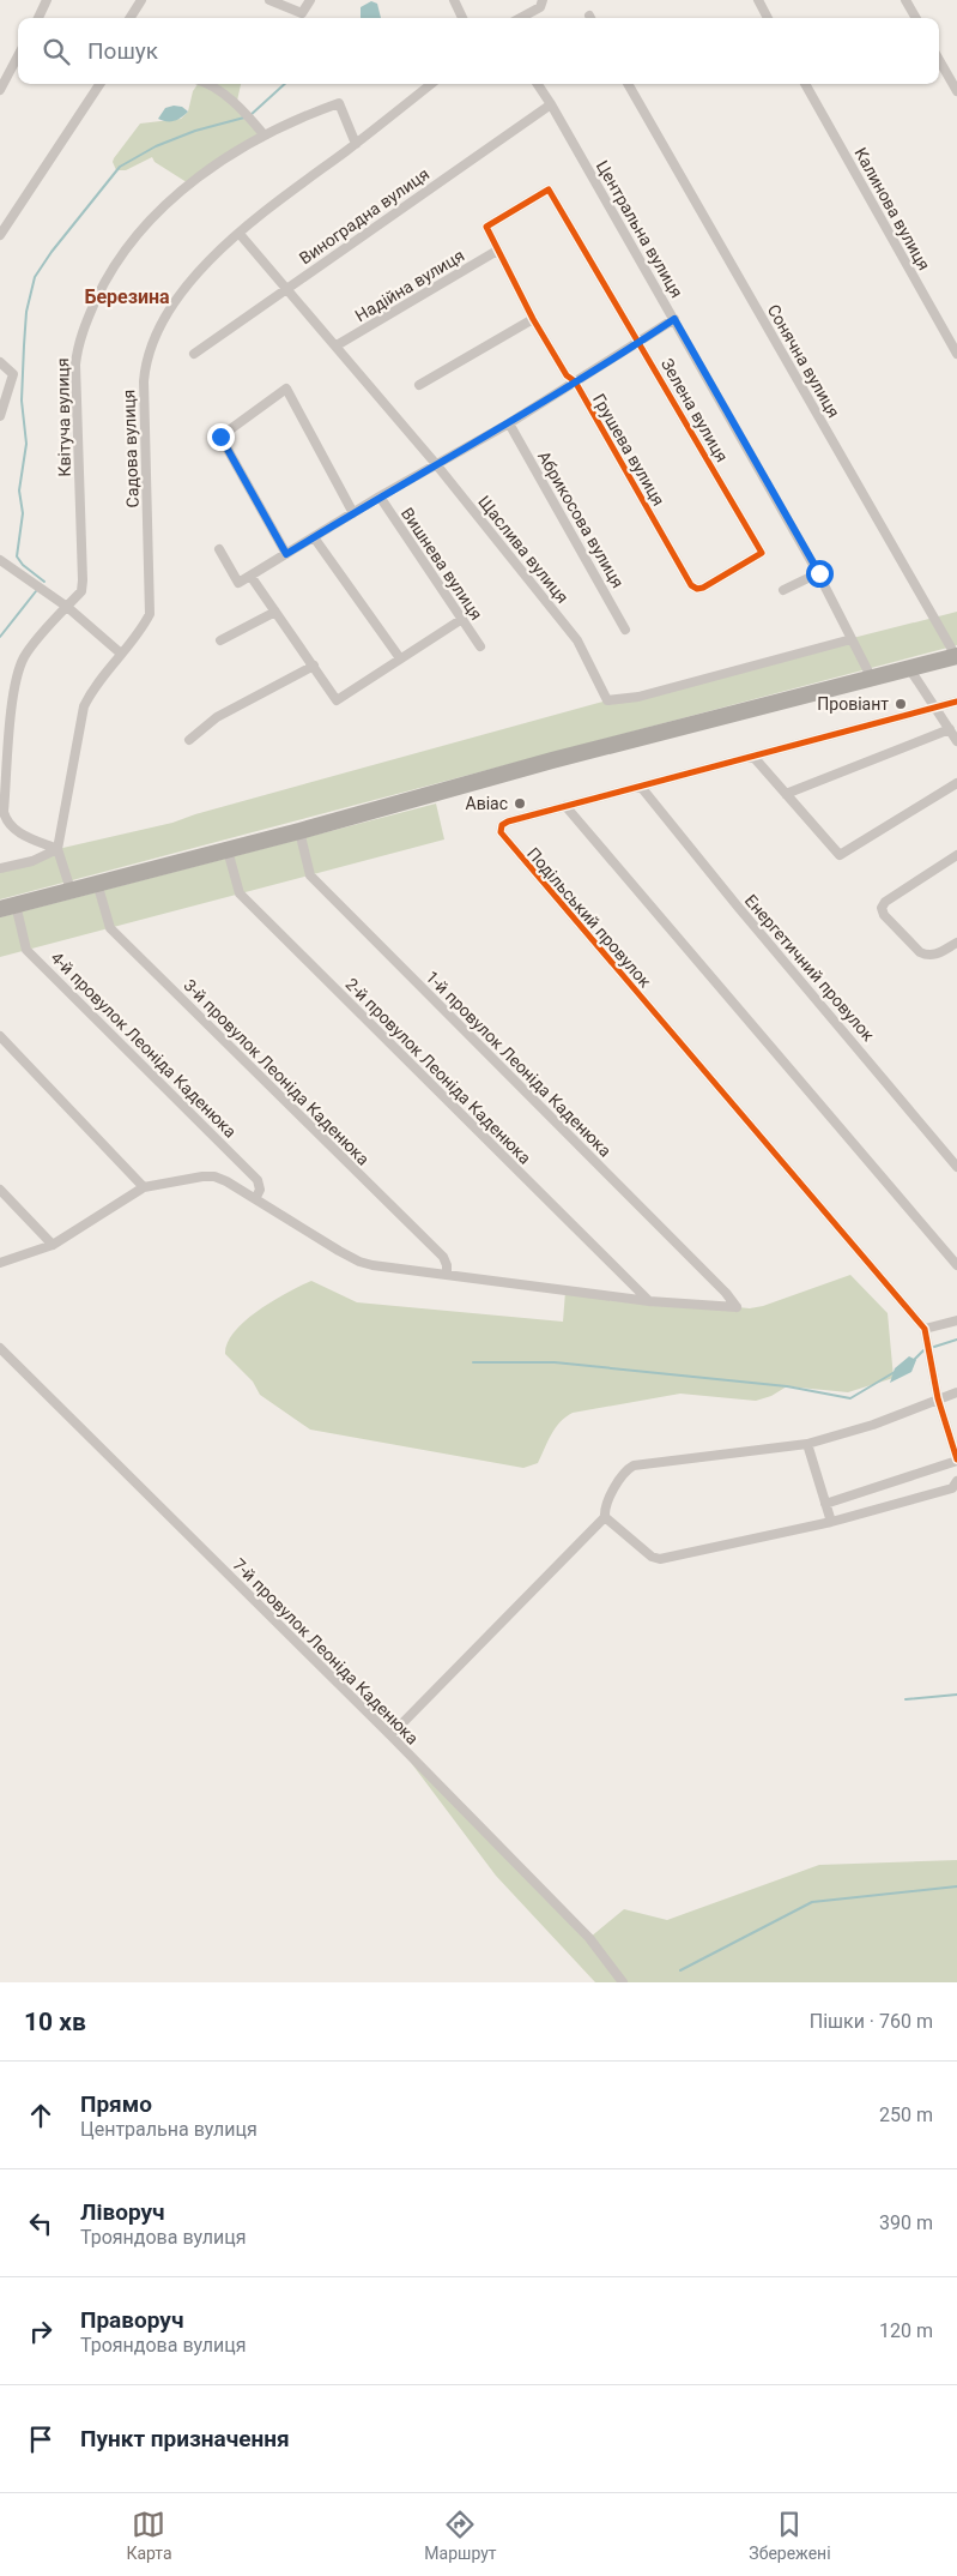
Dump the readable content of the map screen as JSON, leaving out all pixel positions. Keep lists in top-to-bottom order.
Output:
{
  "streets": {
    "street": [
      "Калинова вулиця",
      "Виноградна вулиця",
      "Центральна вулиця",
      "Надійна вулиця",
      "Сонячна вулиця",
      "Зелена вулиця",
      "Квітуча вулиця",
      "Садова вулиця",
      "Грушева вулиця",
      "Абрикосова вулиця",
      "Щаслива вулиця",
      "Вишнева вулиця",
      "Подільський провулок",
      "Енергетичний провулок",
      "4-й провулок Леоніда Каденюка",
      "1-й провулок Леоніда Каденюка",
      "2-й провулок Леоніда Каденюка",
      "3-й провулок Леоніда Каденюка",
      "7-й провулок Леоніда Каденюка"
    ]
  },
  "crossings": [
    ["Виноградна вулиця", "Центральна вулиця"],
    ["Виноградна вулиця", "Щаслива вулиця"],
    ["Центральна вулиця", "Щаслива вулиця"],
    ["Надійна вулиця", "Грушева вулиця"],
    ["Надійна вулиця", "Щаслива вулиця"],
    ["Зелена вулиця", "Грушева вулиця"],
    ["Квітуча вулиця", "Садова вулиця"],
    ["Садова вулиця", "Щаслива вулиця"],
    ["Подільський провулок", "Енергетичний провулок"],
    ["1-й провулок Леоніда Каденюка", "2-й провулок Леоніда Каденюка"]
  ],
  "districts": ["Березина"],
  "places": ["Провіант", "Авіас"],
  "page": {
    "search": "Пошук",
    "heading": ["10 хв", "Пішки · 760 m"],
    "list": [
      ["Прямо", "Центральна вулиця", "250 m"],
      ["Ліворуч", "Трояндова вулиця", "390 m"],
      ["Праворуч", "Трояндова вулиця", "120 m"],
      "Пункт призначення"
    ],
    "nav": ["Карта", "Маршрут", "Збережені"]
  }
}
